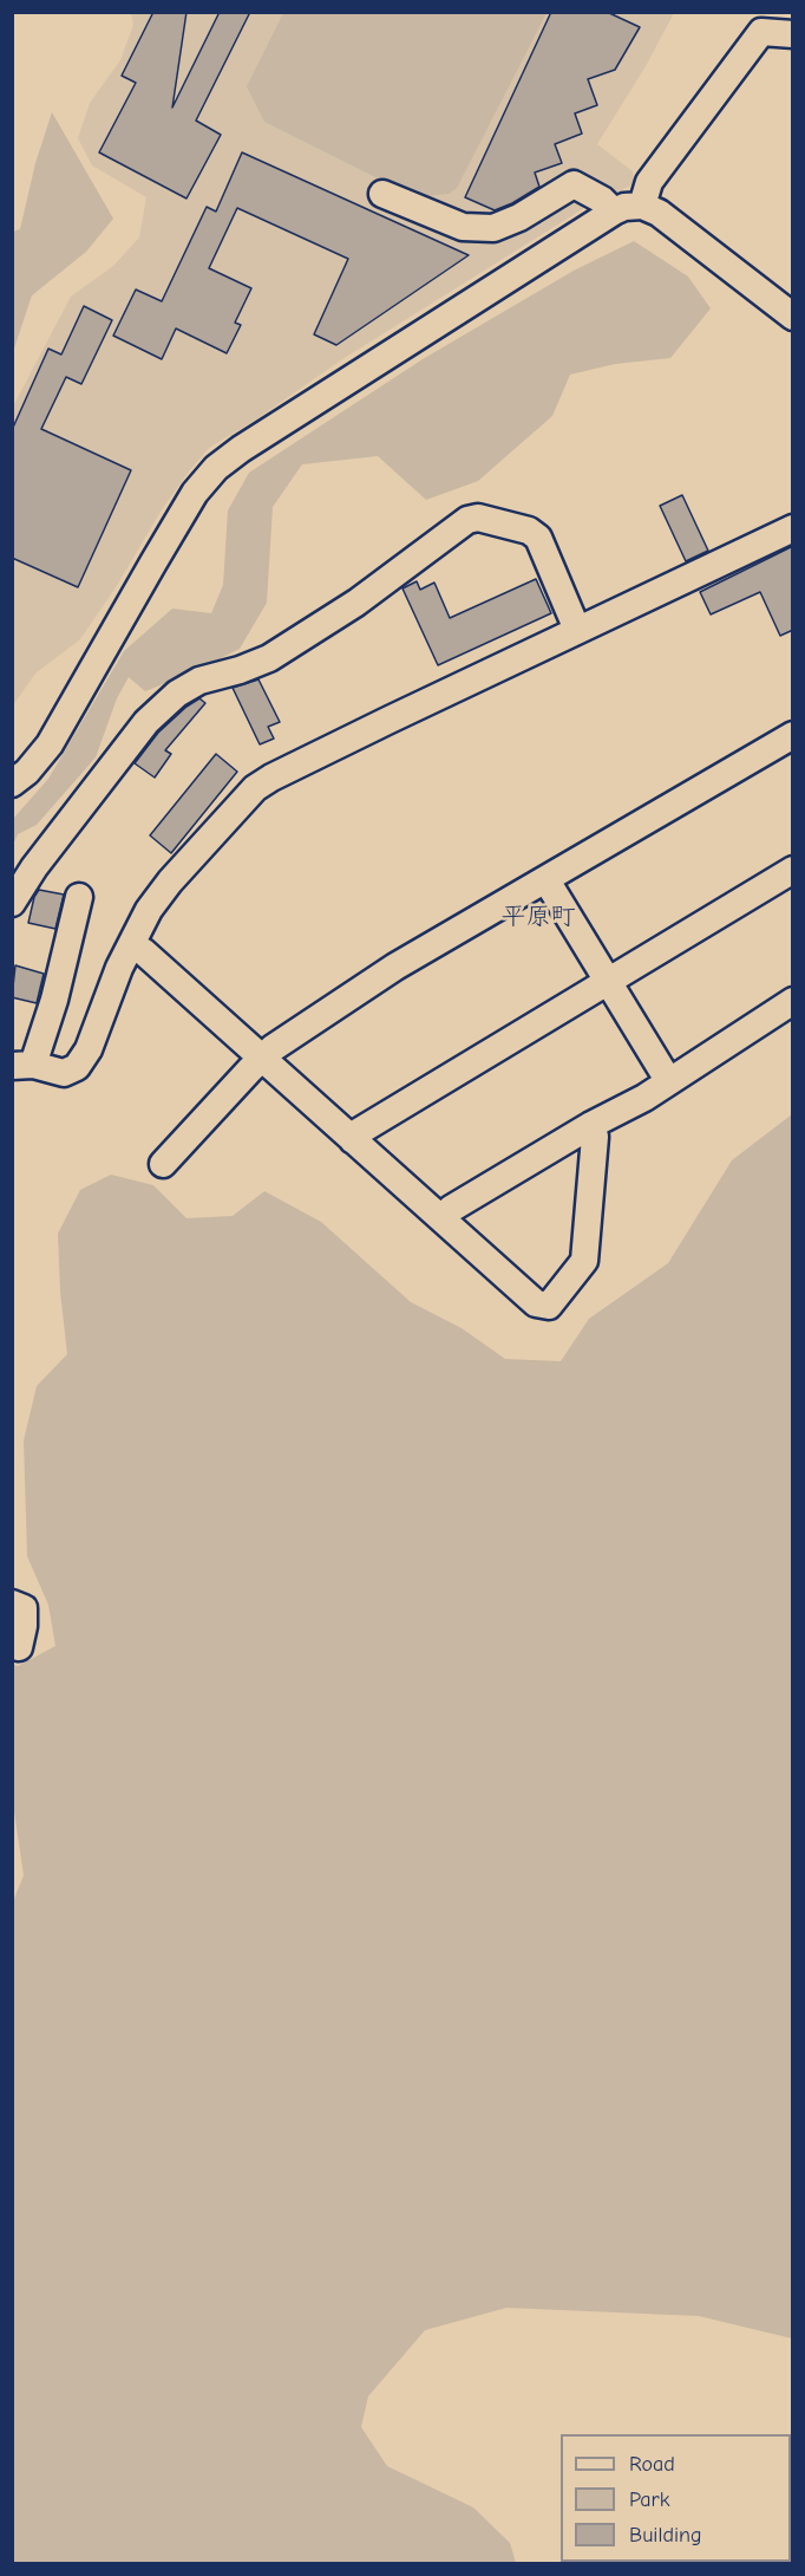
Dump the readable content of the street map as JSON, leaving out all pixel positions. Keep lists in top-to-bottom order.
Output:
{
  "districts": ["平原町"],
  "legend": ["Road", "Park", "Building"]
}
